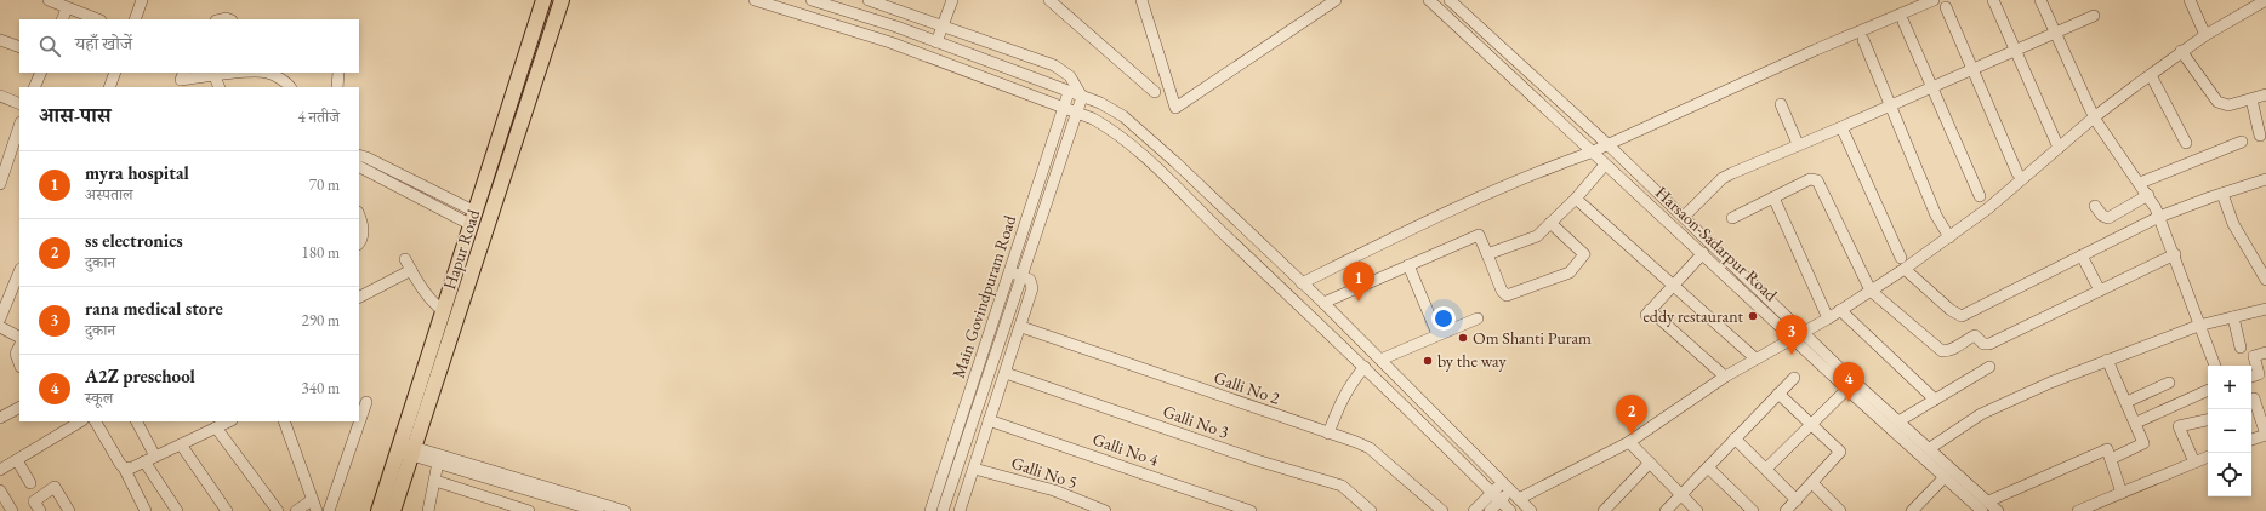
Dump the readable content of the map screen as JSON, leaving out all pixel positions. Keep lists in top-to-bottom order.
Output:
{
  "streets": {
    "main road": ["Hapur Road"],
    "street": [
      "Harsaon-Sadarpur Road",
      "Main Govindpuram Road",
      "Galli No 2",
      "Galli No 3",
      "Galli No 4",
      "Galli No 5"
    ]
  },
  "places": ["eddy restaurant", "Om Shanti Puram", "by the way"],
  "page": {
    "search": "यहाँ खोजें",
    "heading": ["आस-पास", "4 नतीजे"],
    "list": [
      {
        "mark": "1",
        "name": "myra hospital",
        "note": "अस्पताल",
        "value": "70 m"
      },
      {
        "mark": "2",
        "name": "ss electronics",
        "note": "दुकान",
        "value": "180 m"
      },
      {
        "mark": "3",
        "name": "rana medical store",
        "note": "दुकान",
        "value": "290 m"
      },
      {
        "mark": "4",
        "name": "A2Z preschool",
        "note": "स्कूल",
        "value": "340 m"
      }
    ],
    "pins": [
      "1",
      "3",
      "4",
      "2"
    ],
    "map_buttons": ["+", "−"]
  }
}
